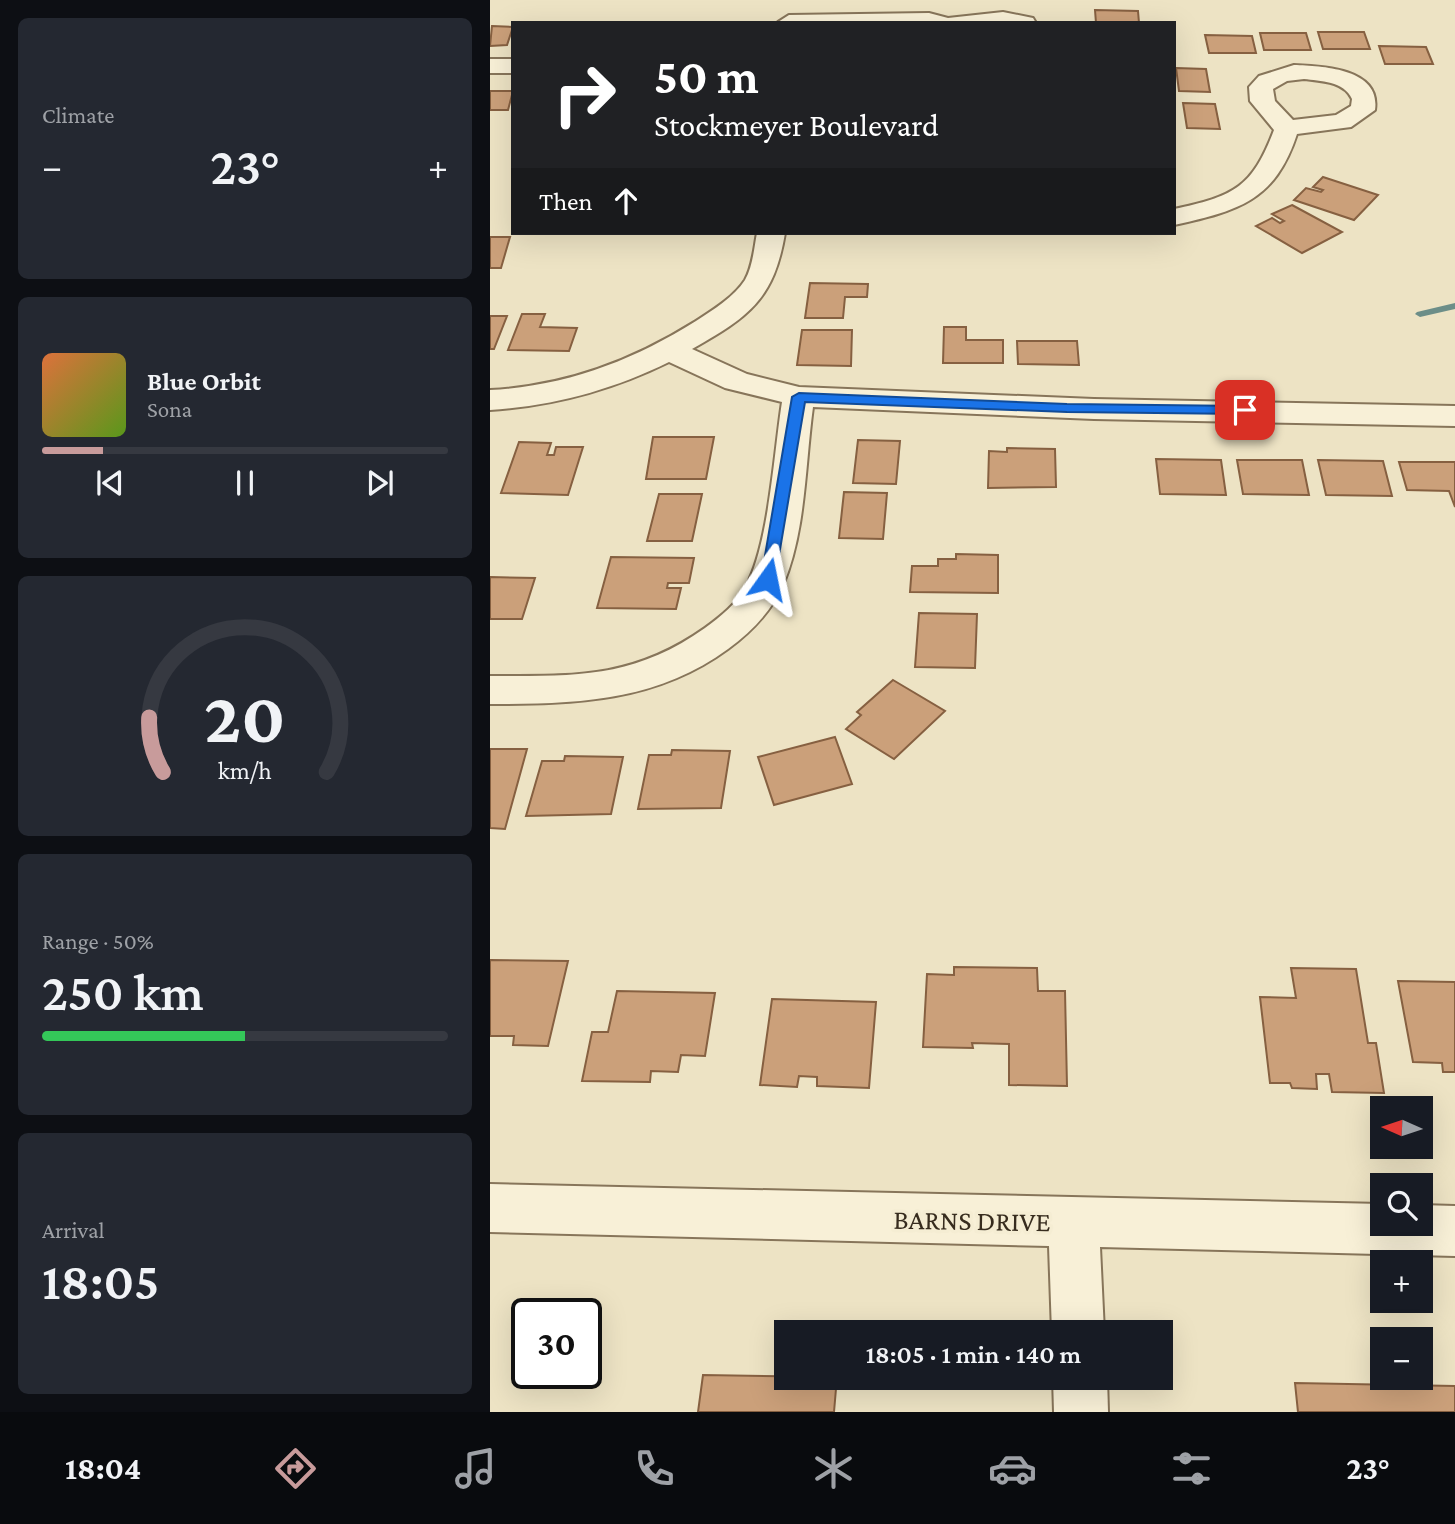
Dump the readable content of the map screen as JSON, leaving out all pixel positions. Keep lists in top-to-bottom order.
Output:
{
  "streets": {
    "street": ["BARNS DRIVE"]
  },
  "north": "left",
  "page": {
    "tile": [
      "Climate",
      ["Range · 50%", "250 km"],
      ["Arrival", "18:05"]
    ],
    "turn": ["50 m", "Stockmeyer Boulevard"],
    "heat": ["−", "23°", "+"],
    "then": "Then",
    "song": ["Blue Orbit", "Sona"],
    "map_buttons": ["+", "−"],
    "limit": "30",
    "trip": "18:05 · 1 min · 140 m",
    "tabs": ["18:04", "23°"],
    "gauge": ["20", "km/h"]
  }
}
